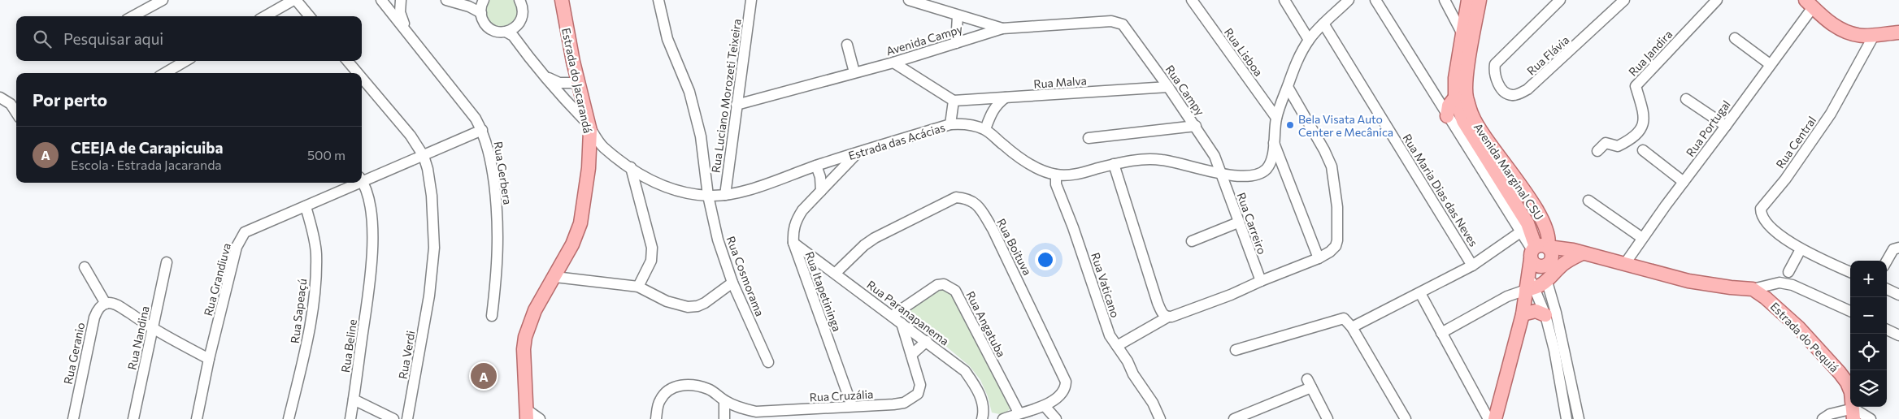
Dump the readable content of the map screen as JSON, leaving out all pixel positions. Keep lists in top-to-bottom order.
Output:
{
  "streets": {
    "main road": ["Estrada do Jacarandá", "Avenida Marginal CSU", "Estrada do Pequiá"],
    "street": [
      "Avenida Campy",
      "Rua Lisboa",
      "Rua Jandira",
      "Rua Flávia",
      "Rua Malva",
      "Rua Campy",
      "Rua Luciano Morozeti Teixeira",
      "Rua Portugal",
      "Estrada das Acácias",
      "Rua Central",
      "Rua Gerbera",
      "Rua Maria Dias das Neves",
      "Rua Carreiro",
      "Rua Boituva",
      "Rua Cosmorama",
      "Rua Grandiuva",
      "Rua Vaticano",
      "Rua Itapetininga",
      "Rua Sapeaçú",
      "Rua Paranapanema",
      "Rua Angatuba",
      "Rua Nandina",
      "Rua Beline",
      "Rua Geranio",
      "Rua Verdi",
      "Rua Cruzália"
    ]
  },
  "crossings": [
    ["Avenida Campy", "Rua Campy"],
    ["Avenida Campy", "Rua Luciano Morozeti Teixeira"],
    ["Rua Lisboa", "Estrada das Acácias"],
    ["Estrada do Jacarandá", "Estrada das Acácias"],
    ["Rua Malva", "Rua Campy"],
    ["Rua Campy", "Estrada das Acácias"],
    ["Rua Campy", "Rua Carreiro"],
    ["Rua Luciano Morozeti Teixeira", "Estrada das Acácias"],
    ["Estrada das Acácias", "Rua Maria Dias das Neves"],
    ["Estrada das Acácias", "Rua Carreiro"],
    ["Estrada das Acácias", "Rua Cosmorama"],
    ["Estrada das Acácias", "Rua Vaticano"],
    ["Estrada das Acácias", "Rua Itapetininga"],
    ["Rua Gerbera", "Rua Grandiuva"],
    ["Rua Boituva", "Rua Paranapanema"],
    ["Rua Boituva", "Rua Angatuba"],
    ["Rua Grandiuva", "Rua Sapeaçú"],
    ["Rua Grandiuva", "Rua Verdi"],
    ["Rua Itapetininga", "Rua Paranapanema"],
    ["Rua Itapetininga", "Rua Cruzália"],
    ["Rua Paranapanema", "Rua Angatuba"],
    ["Rua Paranapanema", "Rua Cruzália"]
  ],
  "places": ["Bela Visata Auto Center e Mecânica"],
  "page": {
    "search": "Pesquisar aqui",
    "heading": "Por perto",
    "list": [
      {
        "mark": "A",
        "name": "CEEJA de Carapicuiba",
        "note": "Escola · Estrada Jacaranda",
        "value": "500 m"
      }
    ],
    "map_buttons": ["+", "−"],
    "pins": "A"
  }
}
